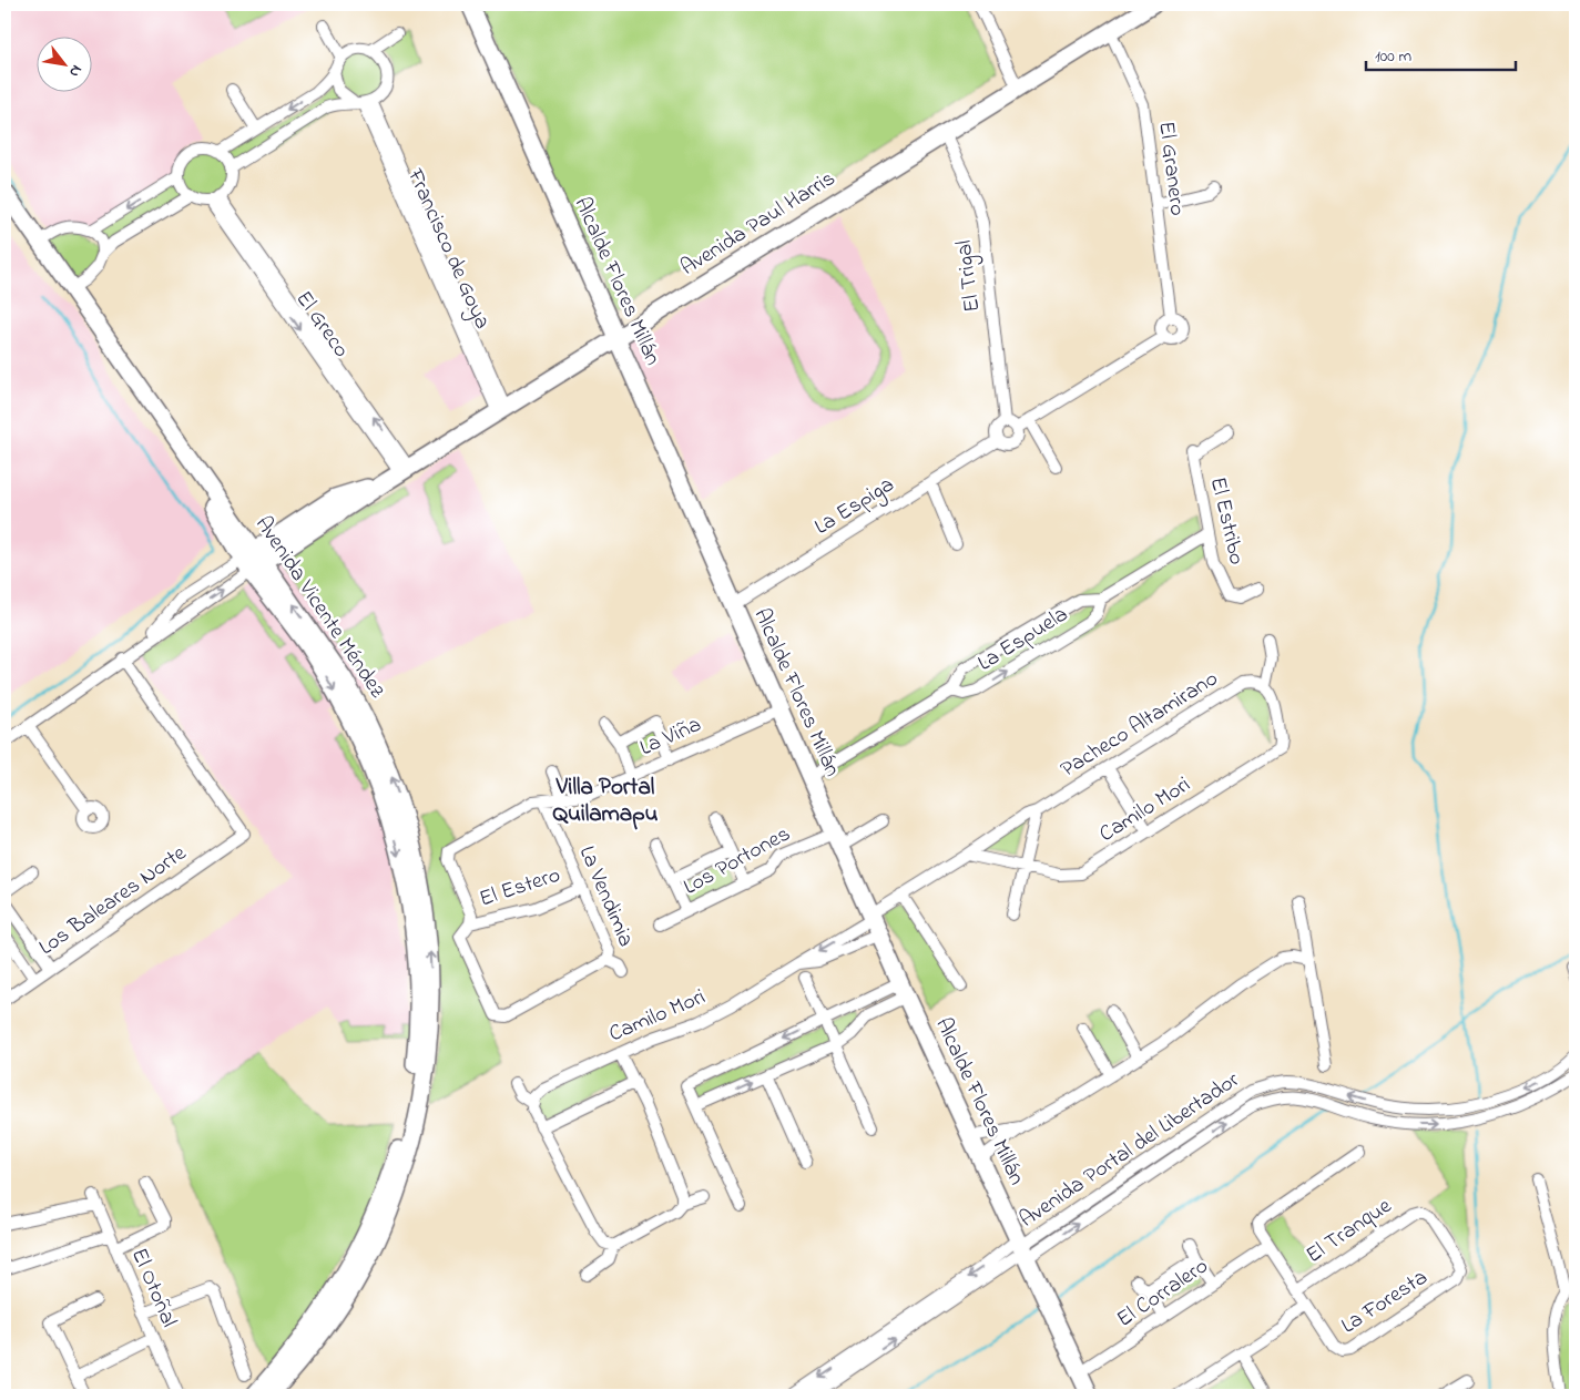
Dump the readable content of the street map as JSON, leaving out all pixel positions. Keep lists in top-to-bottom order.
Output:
{
  "streets": {
    "main road": ["Avenida Paul Harris", "Alcalde Flores Millán", "Avenida Vicente Méndez"],
    "street": [
      "El Granero",
      "Francisco de Goya",
      "El Trigal",
      "El Greco",
      "La Espiga",
      "El Estribo",
      "La Espuela",
      "Pacheco Altamirano",
      "La Viña",
      "Camilo Mori",
      "Los Portones",
      "El Estero",
      "La Vendimia",
      "Los Baleares Norte",
      "Avenida Portal del Libertador",
      "El Tranque",
      "El Otoñal",
      "El Corralero",
      "La Foresta"
    ]
  },
  "crossings": [
    ["El Granero", "Avenida Paul Harris"],
    ["El Granero", "La Espiga"],
    ["Avenida Paul Harris", "Francisco de Goya"],
    ["Avenida Paul Harris", "El Trigal"],
    ["Avenida Paul Harris", "Alcalde Flores Millán"],
    ["Avenida Paul Harris", "El Greco"],
    ["Avenida Paul Harris", "Avenida Vicente Méndez"],
    ["Avenida Paul Harris", "Los Baleares Norte"],
    ["El Trigal", "La Espiga"],
    ["Alcalde Flores Millán", "La Espiga"],
    ["Alcalde Flores Millán", "La Espuela"],
    ["Alcalde Flores Millán", "La Viña"],
    ["Alcalde Flores Millán", "Camilo Mori"],
    ["Alcalde Flores Millán", "Los Portones"],
    ["Alcalde Flores Millán", "Avenida Portal del Libertador"],
    ["Alcalde Flores Millán", "El Corralero"],
    ["El Estribo", "La Espuela"],
    ["Pacheco Altamirano", "Camilo Mori"],
    ["La Viña", "El Estero"],
    ["La Viña", "La Vendimia"],
    ["El Estero", "La Vendimia"],
    ["El Tranque", "La Foresta"],
    ["El Corralero", "La Foresta"]
  ],
  "districts": ["Villa Portal Quilamapu"],
  "scale_bar": "100 m",
  "north": "bottom right"
}
